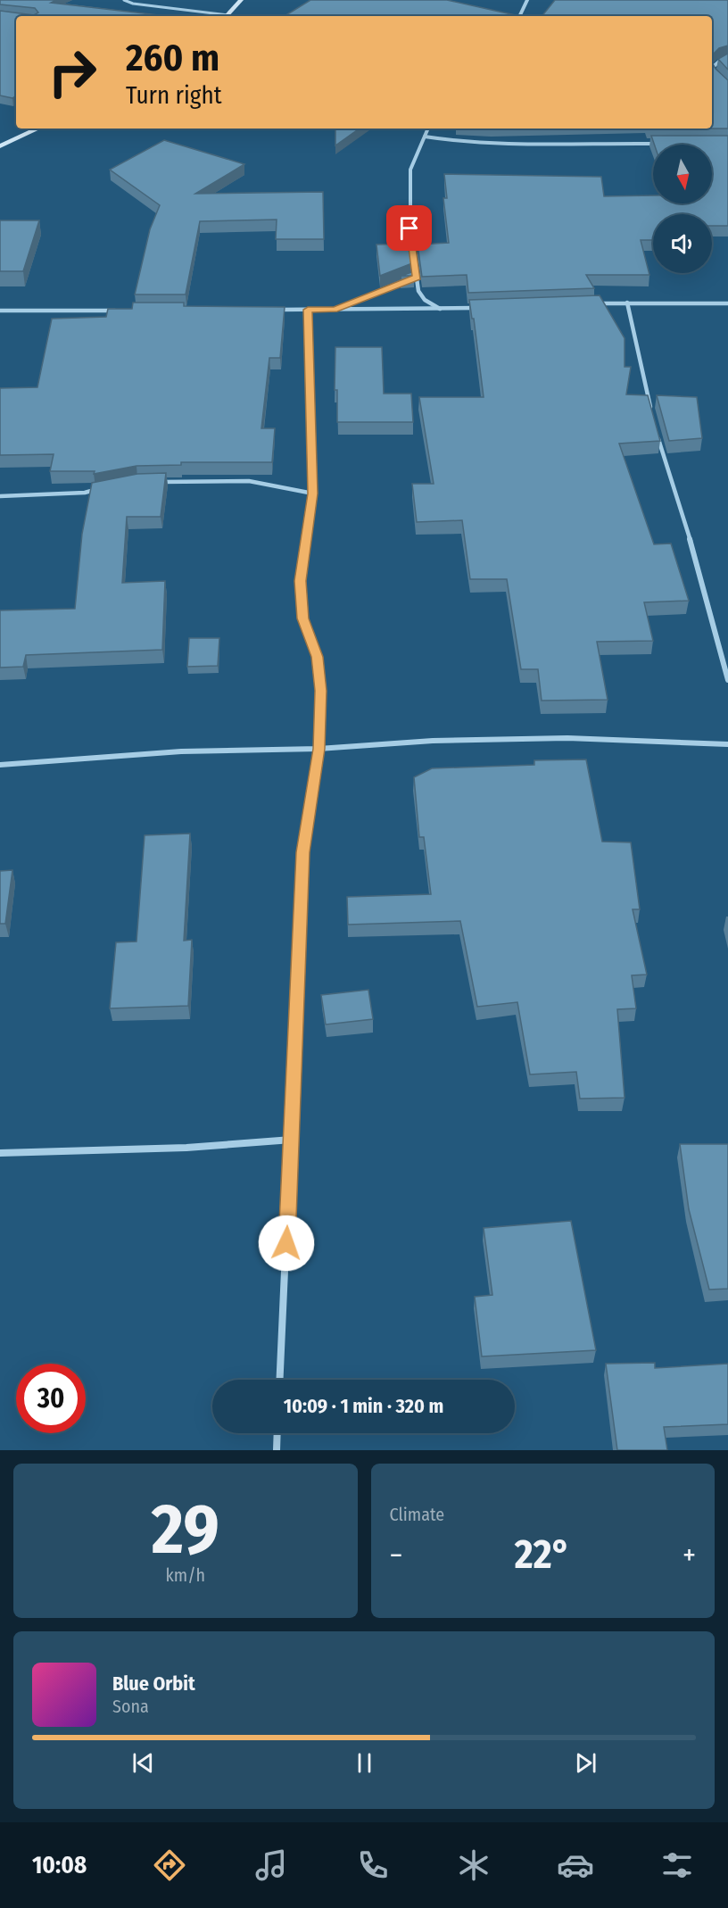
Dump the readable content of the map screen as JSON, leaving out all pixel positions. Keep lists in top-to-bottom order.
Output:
{
  "north": "bottom",
  "page": {
    "turn": ["260 m", "Turn right"],
    "limit": "30",
    "trip": "10:09 · 1 min · 320 m",
    "tile": [
      ["29", "km/h"],
      "Climate"
    ],
    "heat": ["−", "22°", "+"],
    "song": ["Blue Orbit", "Sona"],
    "tabs": "10:08"
  }
}
